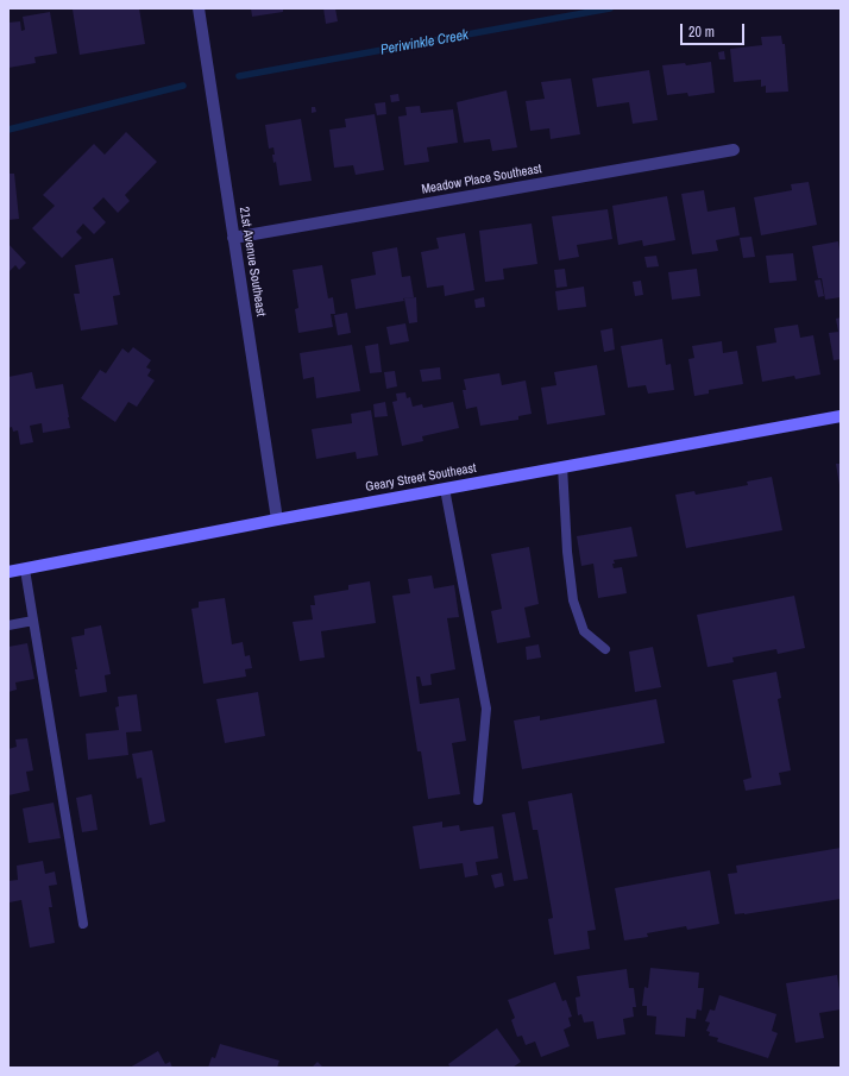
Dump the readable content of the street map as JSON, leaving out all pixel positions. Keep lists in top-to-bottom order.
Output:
{
  "streets": {
    "main road": ["Geary Street Southeast"],
    "street": ["Meadow Place Southeast", "21st Avenue Southeast"]
  },
  "crossings": [
    ["Meadow Place Southeast", "21st Avenue Southeast"],
    ["21st Avenue Southeast", "Geary Street Southeast"]
  ],
  "water": ["Periwinkle Creek"],
  "scale_bar": "20 m"
}
